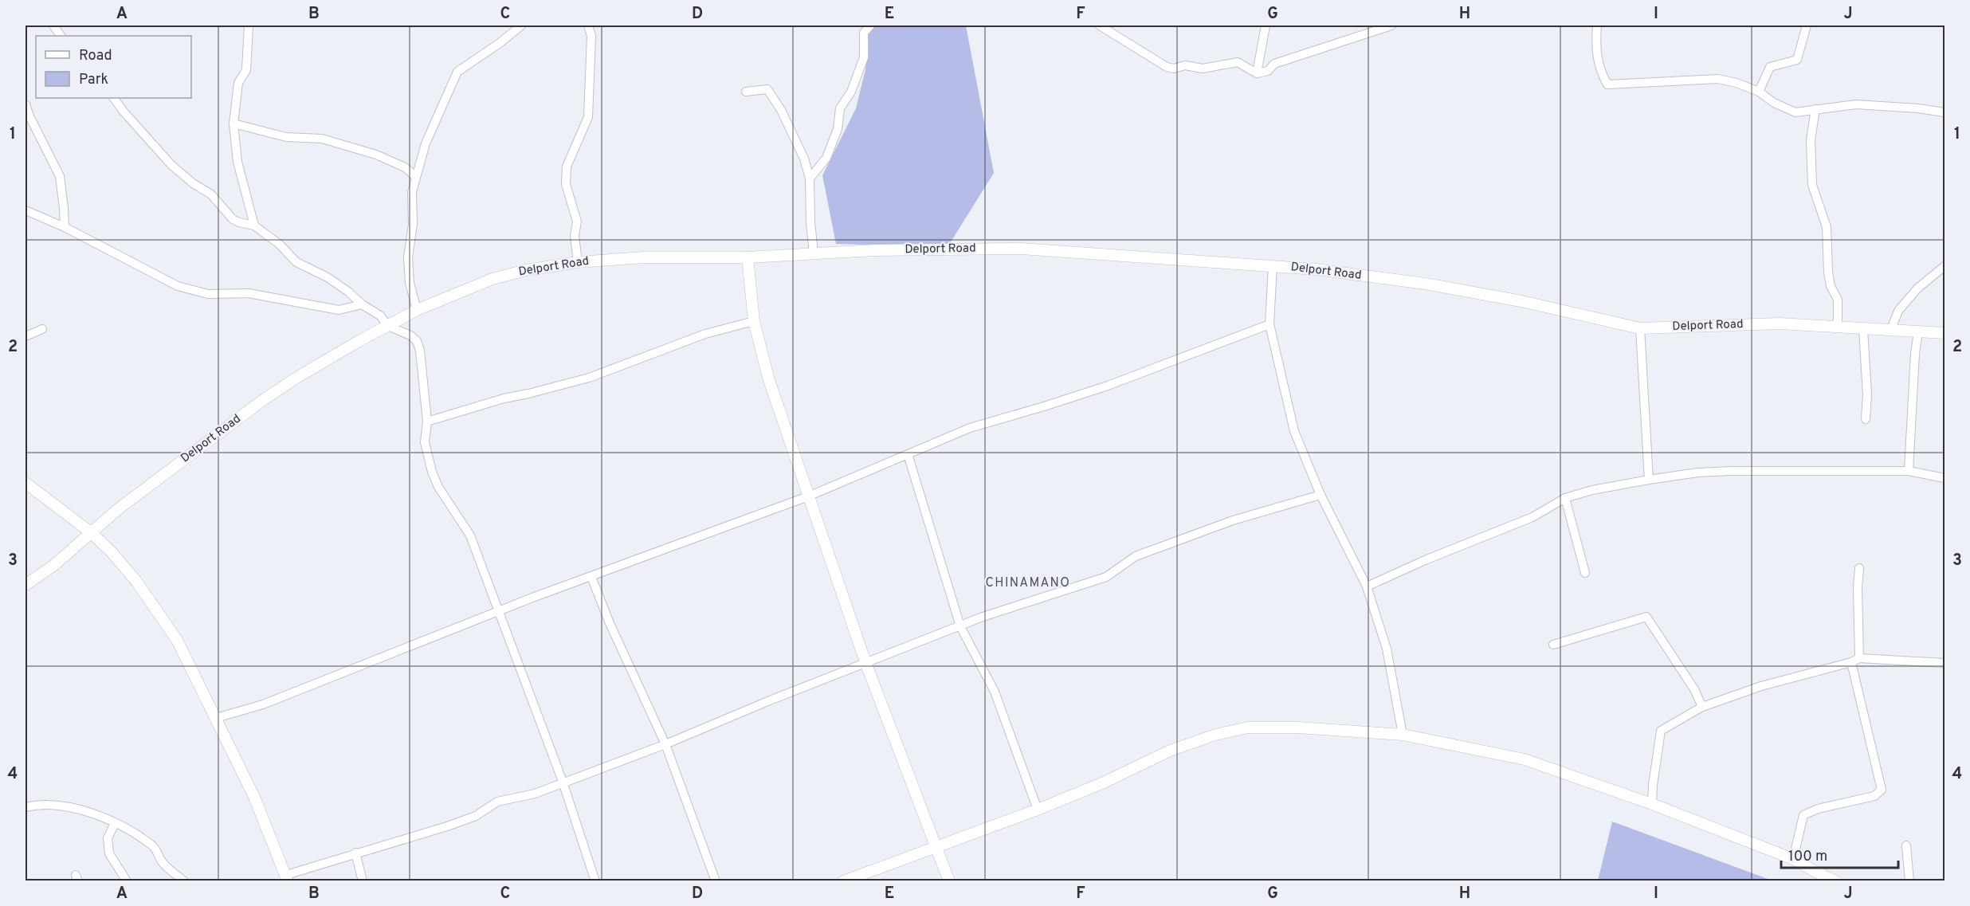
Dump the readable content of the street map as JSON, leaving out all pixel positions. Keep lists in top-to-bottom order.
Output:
{
  "streets": {
    "street": ["Delport Road"]
  },
  "districts": ["CHINAMANO"],
  "legend": ["Road", "Park"],
  "scale_bar": "100 m",
  "grid": {
    "columns": [
      "A",
      "B",
      "C",
      "D",
      "E",
      "F",
      "G",
      "H",
      "I",
      "J"
    ],
    "rows": [
      "1",
      "2",
      "3",
      "4"
    ]
  }
}
